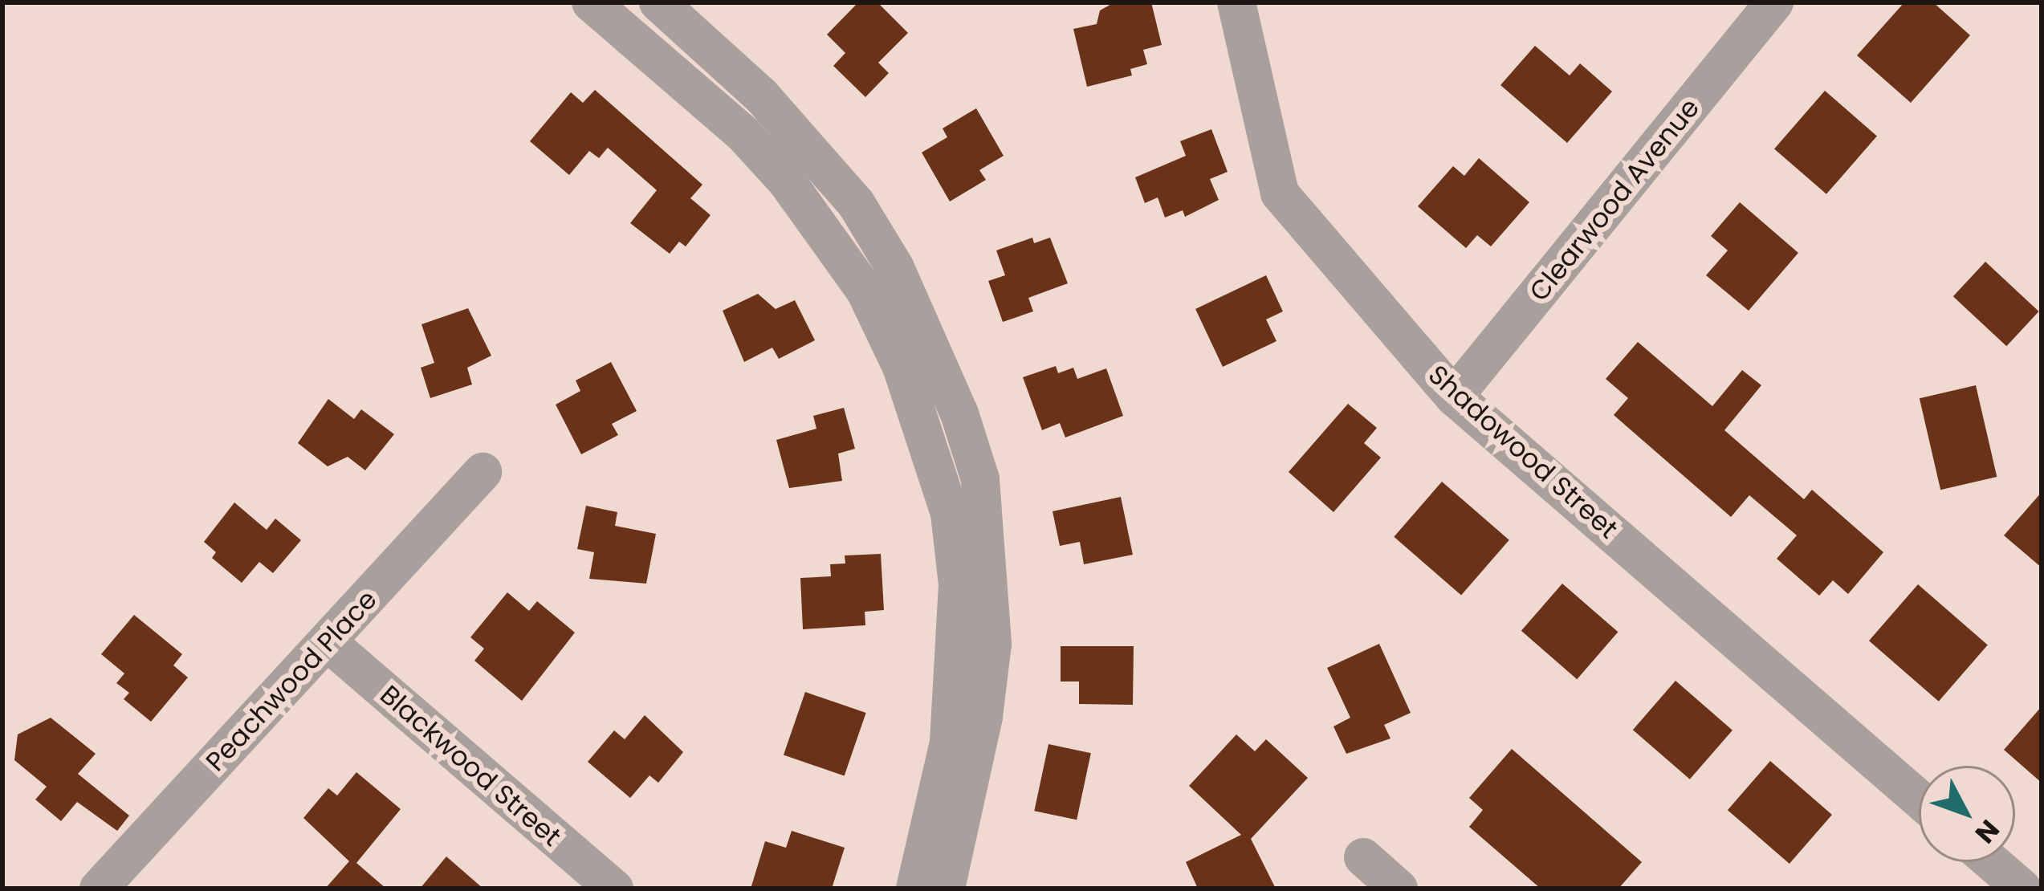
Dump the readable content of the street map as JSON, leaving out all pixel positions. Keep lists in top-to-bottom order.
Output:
{
  "streets": {
    "street": [
      "Clearwood Avenue",
      "Shadowood Street",
      "Peachwood Place",
      "Blackwood Street"
    ]
  },
  "crossings": [
    ["Clearwood Avenue", "Shadowood Street"],
    ["Peachwood Place", "Blackwood Street"]
  ],
  "north": "bottom right"
}
